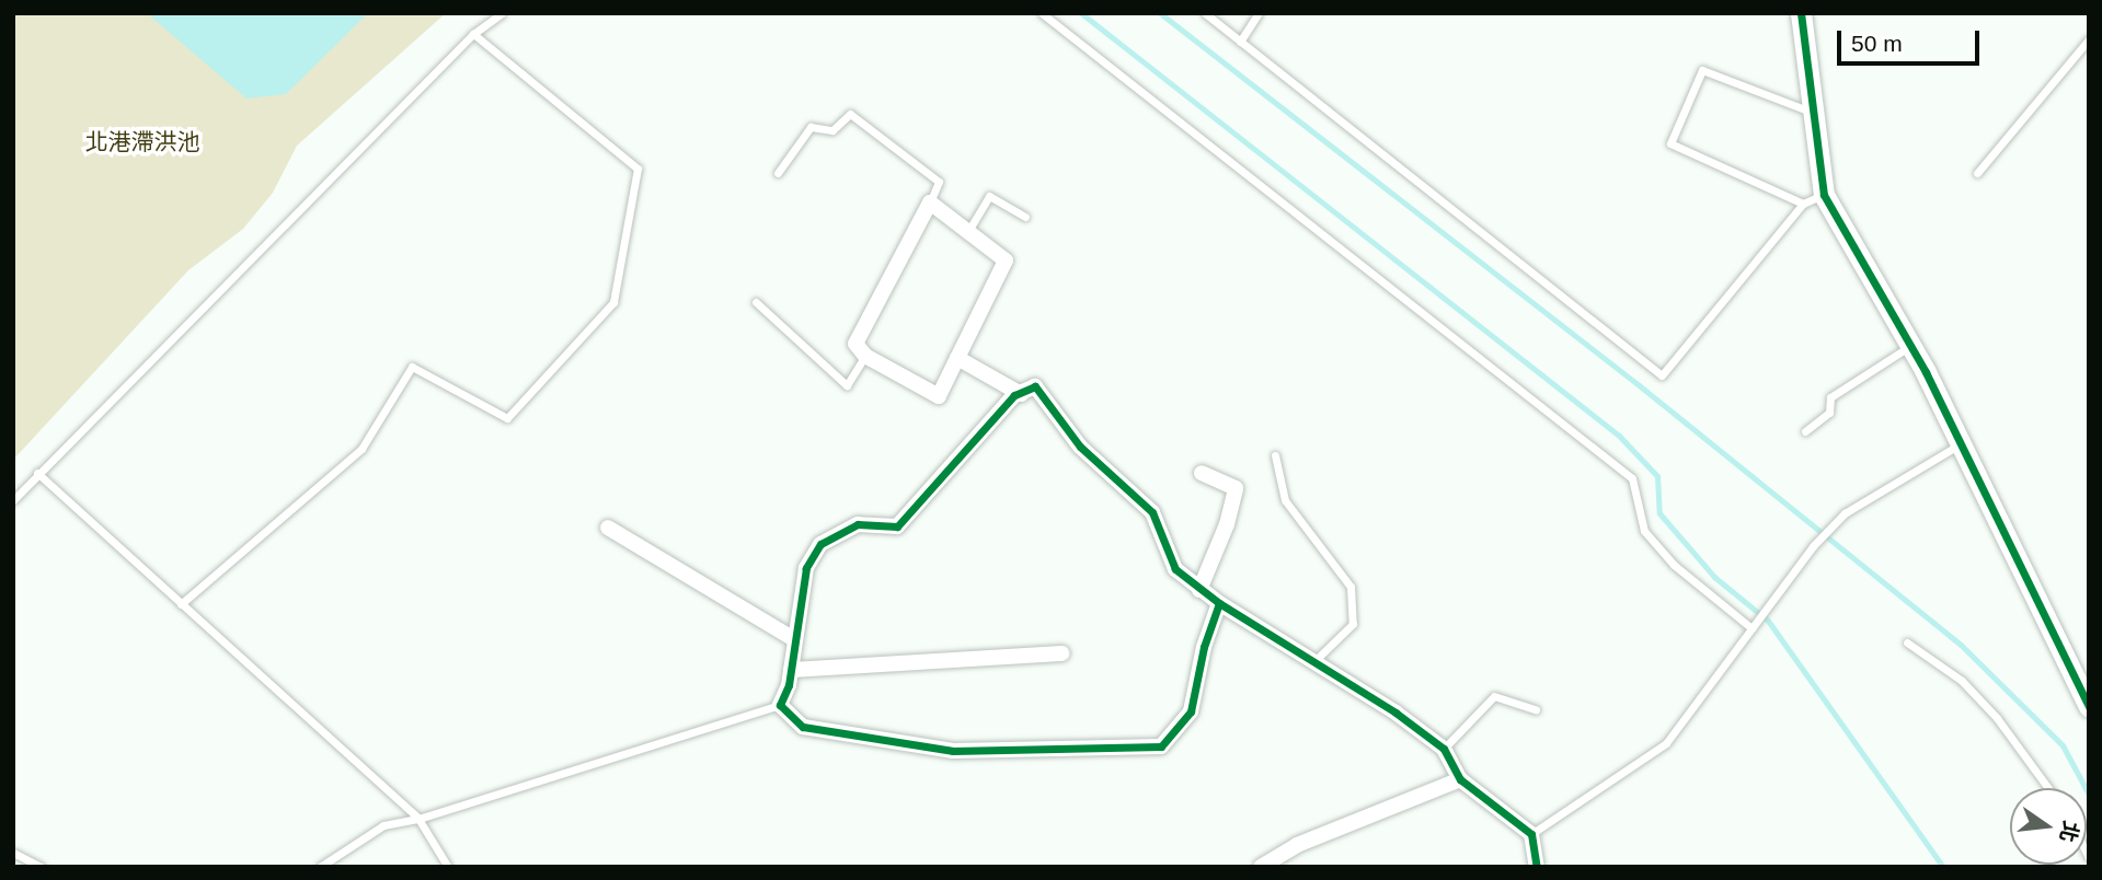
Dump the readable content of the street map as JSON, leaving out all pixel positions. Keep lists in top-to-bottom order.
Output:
{
  "parks": ["北港滯洪池"],
  "scale_bar": "50 m",
  "north": "right"
}
